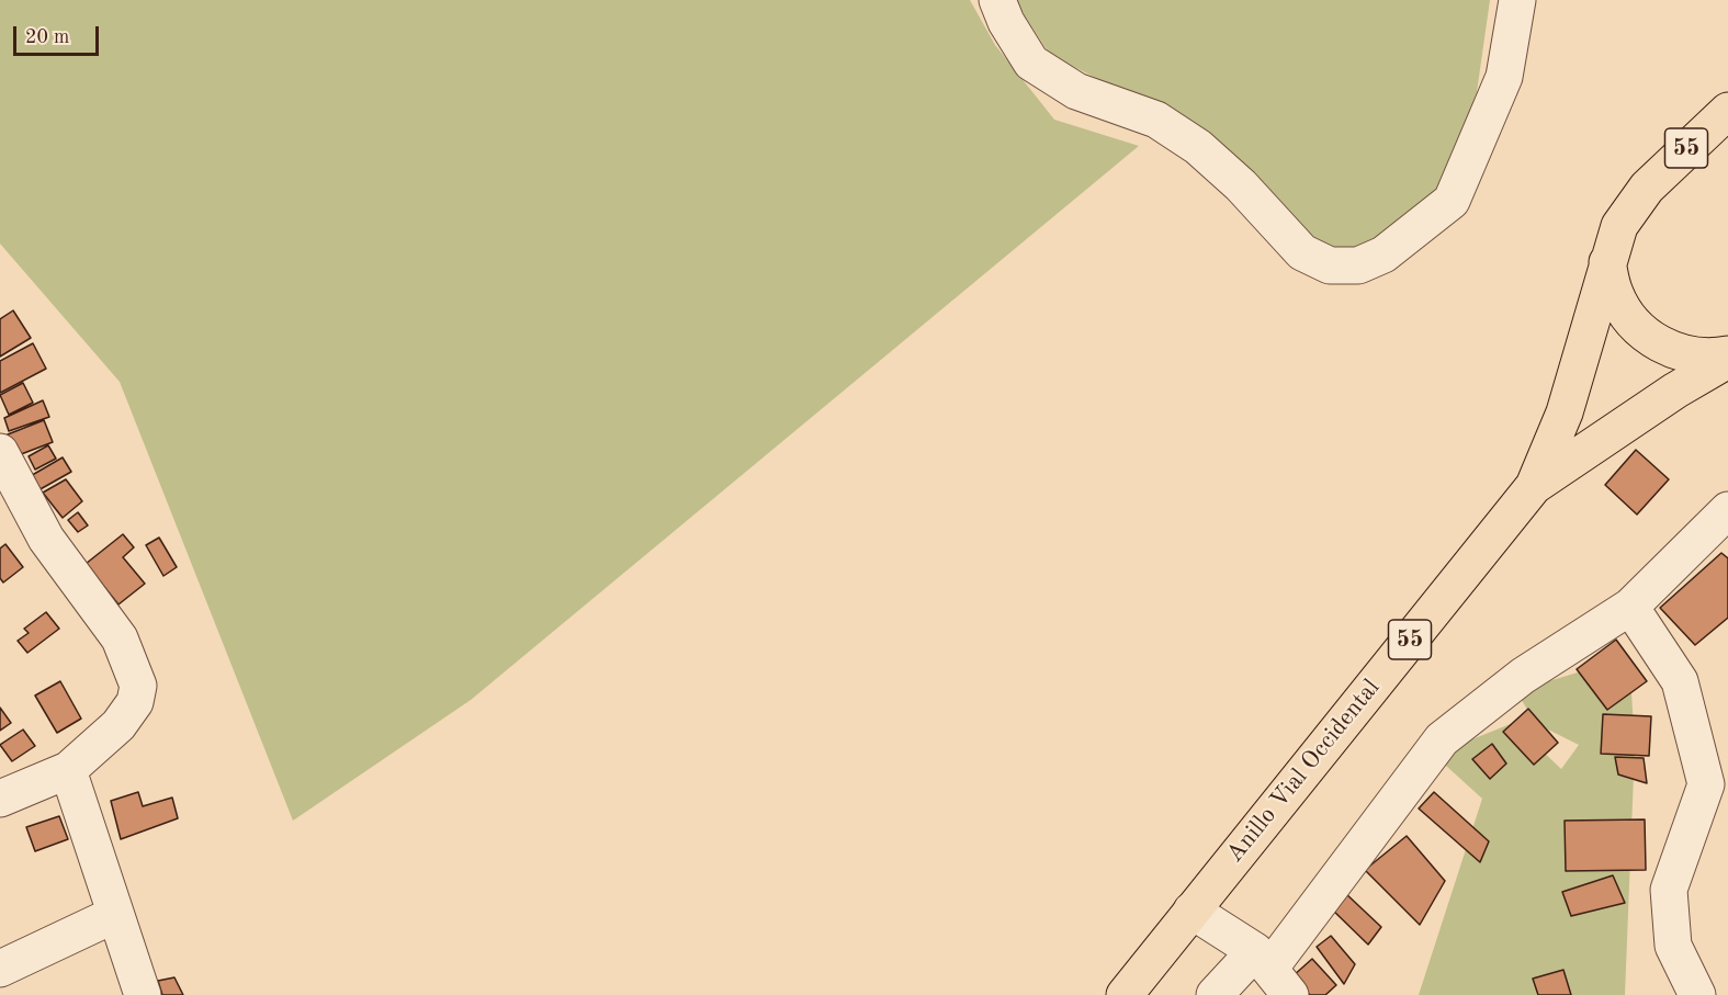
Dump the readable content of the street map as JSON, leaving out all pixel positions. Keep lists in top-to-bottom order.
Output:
{
  "streets": {
    "highway": ["55", "Anillo Vial Occidental"]
  },
  "scale_bar": "20 m"
}
